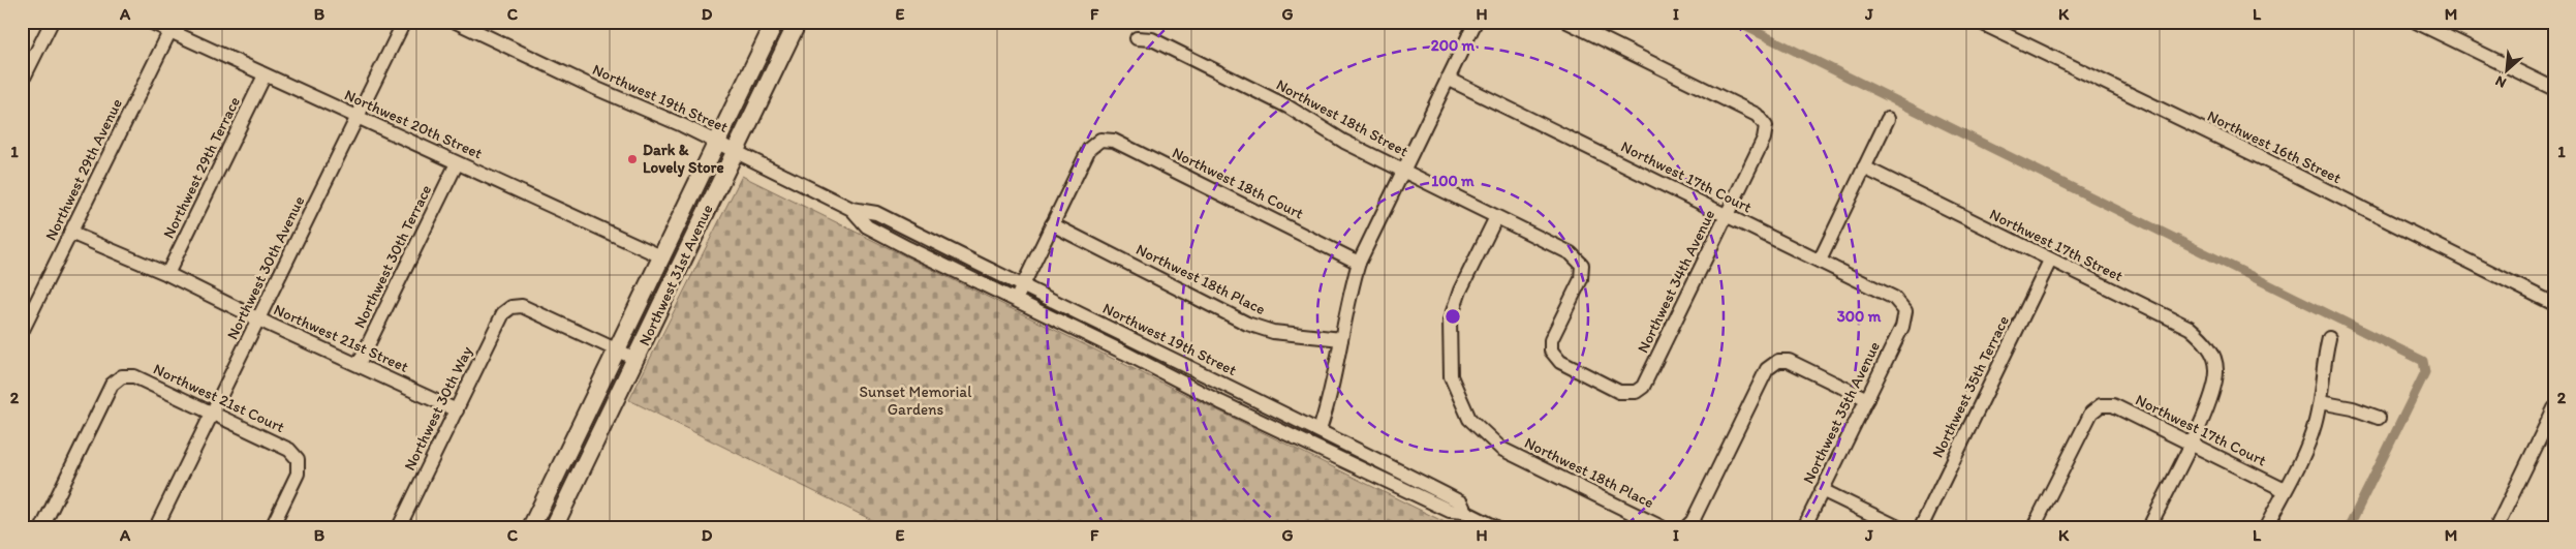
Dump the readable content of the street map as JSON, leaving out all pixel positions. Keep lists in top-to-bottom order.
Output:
{
  "streets": {
    "main road": ["Northwest 31st Avenue"],
    "street": [
      "Northwest 19th Street",
      "Northwest 18th Street",
      "Northwest 20th Street",
      "Northwest 16th Street",
      "Northwest 29th Terrace",
      "Northwest 29th Avenue",
      "Northwest 17th Court",
      "Northwest 18th Court",
      "Northwest 17th Street",
      "Northwest 30th Terrace",
      "Northwest 30th Avenue",
      "Northwest 18th Place",
      "Northwest 34th Avenue",
      "Northwest 21st Street",
      "Northwest 35th Terrace",
      "Northwest 21st Court",
      "Northwest 30th Way",
      "Northwest 35th Avenue"
    ]
  },
  "crossings": [
    ["Northwest 19th Street", "Northwest 31st Avenue"],
    ["Northwest 18th Street", "Northwest 18th Place"],
    ["Northwest 18th Street", "Northwest 34th Avenue"],
    ["Northwest 20th Street", "Northwest 29th Terrace"],
    ["Northwest 20th Street", "Northwest 29th Avenue"],
    ["Northwest 20th Street", "Northwest 30th Terrace"],
    ["Northwest 20th Street", "Northwest 30th Avenue"],
    ["Northwest 20th Street", "Northwest 31st Avenue"],
    ["Northwest 29th Terrace", "Northwest 21st Street"],
    ["Northwest 29th Avenue", "Northwest 21st Street"],
    ["Northwest 17th Court", "Northwest 17th Street"],
    ["Northwest 17th Court", "Northwest 34th Avenue"],
    ["Northwest 17th Court", "Northwest 35th Avenue"],
    ["Northwest 18th Court", "Northwest 18th Place"],
    ["Northwest 17th Street", "Northwest 35th Terrace"],
    ["Northwest 30th Terrace", "Northwest 21st Street"],
    ["Northwest 30th Avenue", "Northwest 21st Street"],
    ["Northwest 30th Avenue", "Northwest 21st Court"],
    ["Northwest 31st Avenue", "Northwest 30th Way"],
    ["Northwest 21st Street", "Northwest 30th Way"]
  ],
  "parks": ["Sunset Memorial Gardens"],
  "places": ["Dark & Lovely Store"],
  "north": "bottom left",
  "grid": {
    "columns": [
      "A",
      "B",
      "C",
      "D",
      "E",
      "F",
      "G",
      "H",
      "I",
      "J",
      "K",
      "L",
      "M"
    ],
    "rows": ["1", "2"]
  },
  "rings": ["200 m", "100 m", "300 m"]
}
